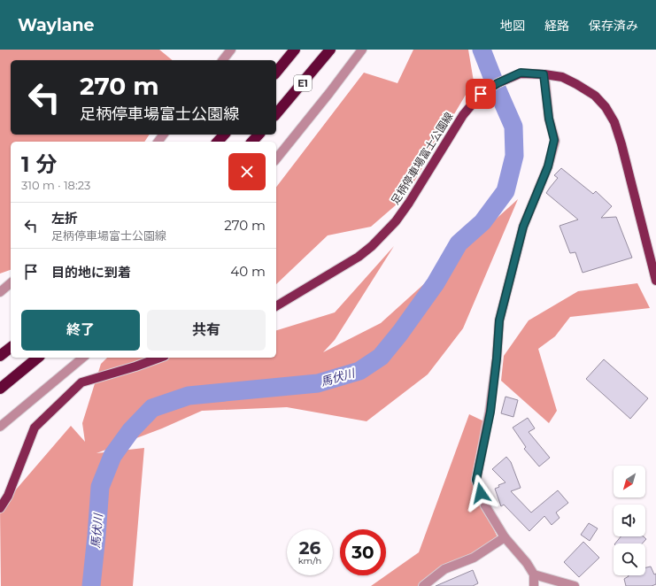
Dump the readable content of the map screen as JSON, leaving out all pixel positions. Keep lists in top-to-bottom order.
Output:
{
  "streets": {
    "highway": ["E1"],
    "main road": ["足柄停車場富士公園線"]
  },
  "water": ["馬伏川"],
  "north": "bottom left",
  "page": {
    "header": "Waylane",
    "nav": ["地図", "経路", "保存済み"],
    "turn": ["270 m", "足柄停車場富士公園線"],
    "heading": ["1 分", "310 m · 18:23"],
    "list": [
      {
        "name": "左折",
        "note": "足柄停車場富士公園線",
        "value": "270 m"
      },
      {
        "name": "目的地に到着",
        "value": "40 m"
      }
    ],
    "buttons": ["終了", "共有"],
    "speed": "26 km/h",
    "limit": "30"
  }
}
